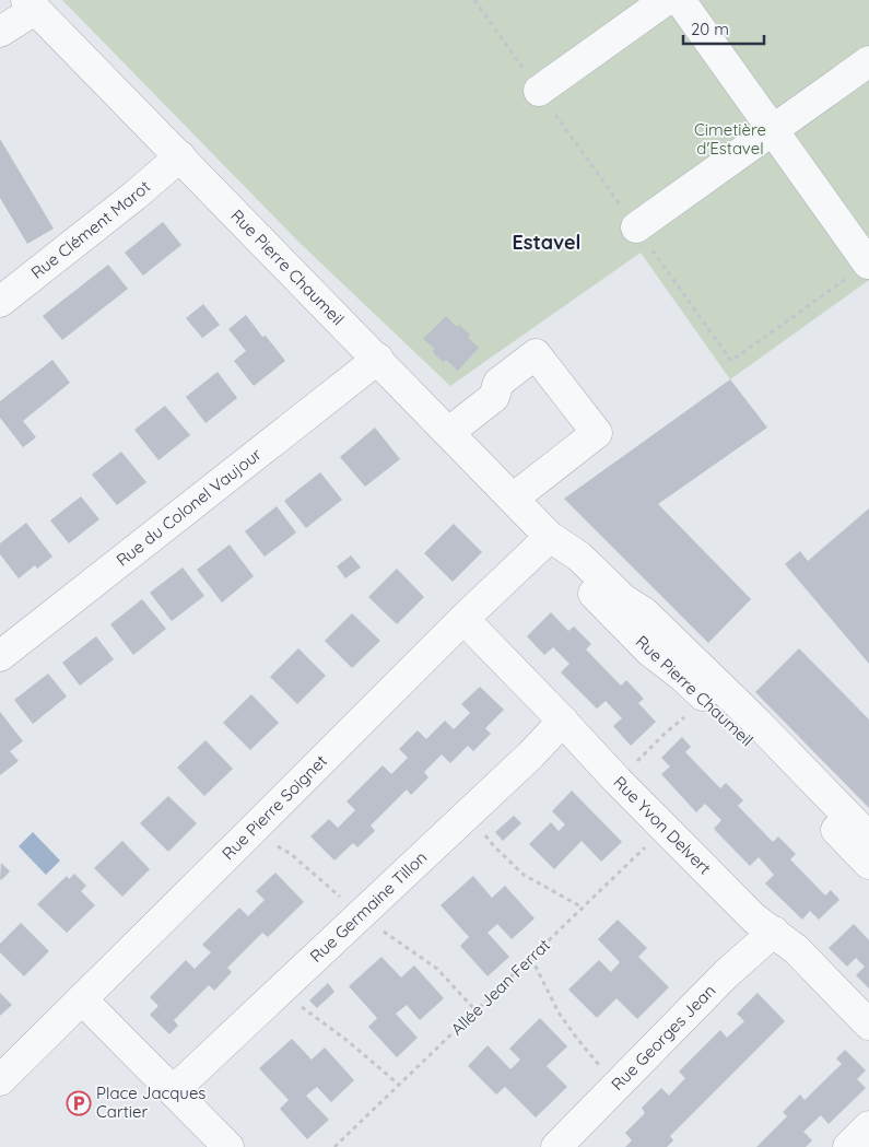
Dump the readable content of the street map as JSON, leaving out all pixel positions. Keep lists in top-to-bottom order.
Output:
{
  "streets": {
    "street": [
      "Rue Clément Marot",
      "Rue Pierre Chaumeil",
      "Rue du Colonel Vaujour",
      "Rue Pierre Soignet",
      "Rue Yvon Delvert",
      "Rue Germaine Tillon",
      "Rue Georges Jean"
    ],
    "path": ["Allée Jean Ferrat"]
  },
  "crossings": [
    ["Rue Clément Marot", "Rue Pierre Chaumeil"],
    ["Rue Pierre Chaumeil", "Rue du Colonel Vaujour"],
    ["Rue Pierre Chaumeil", "Rue Pierre Soignet"],
    ["Rue Pierre Soignet", "Rue Yvon Delvert"],
    ["Rue Yvon Delvert", "Rue Germaine Tillon"],
    ["Rue Yvon Delvert", "Allée Jean Ferrat"],
    ["Rue Yvon Delvert", "Rue Georges Jean"]
  ],
  "districts": ["Estavel"],
  "parks": ["Cimetière d'Estavel"],
  "places": {
    "parking": ["Place Jacques Cartier"]
  },
  "scale_bar": "20 m"
}
